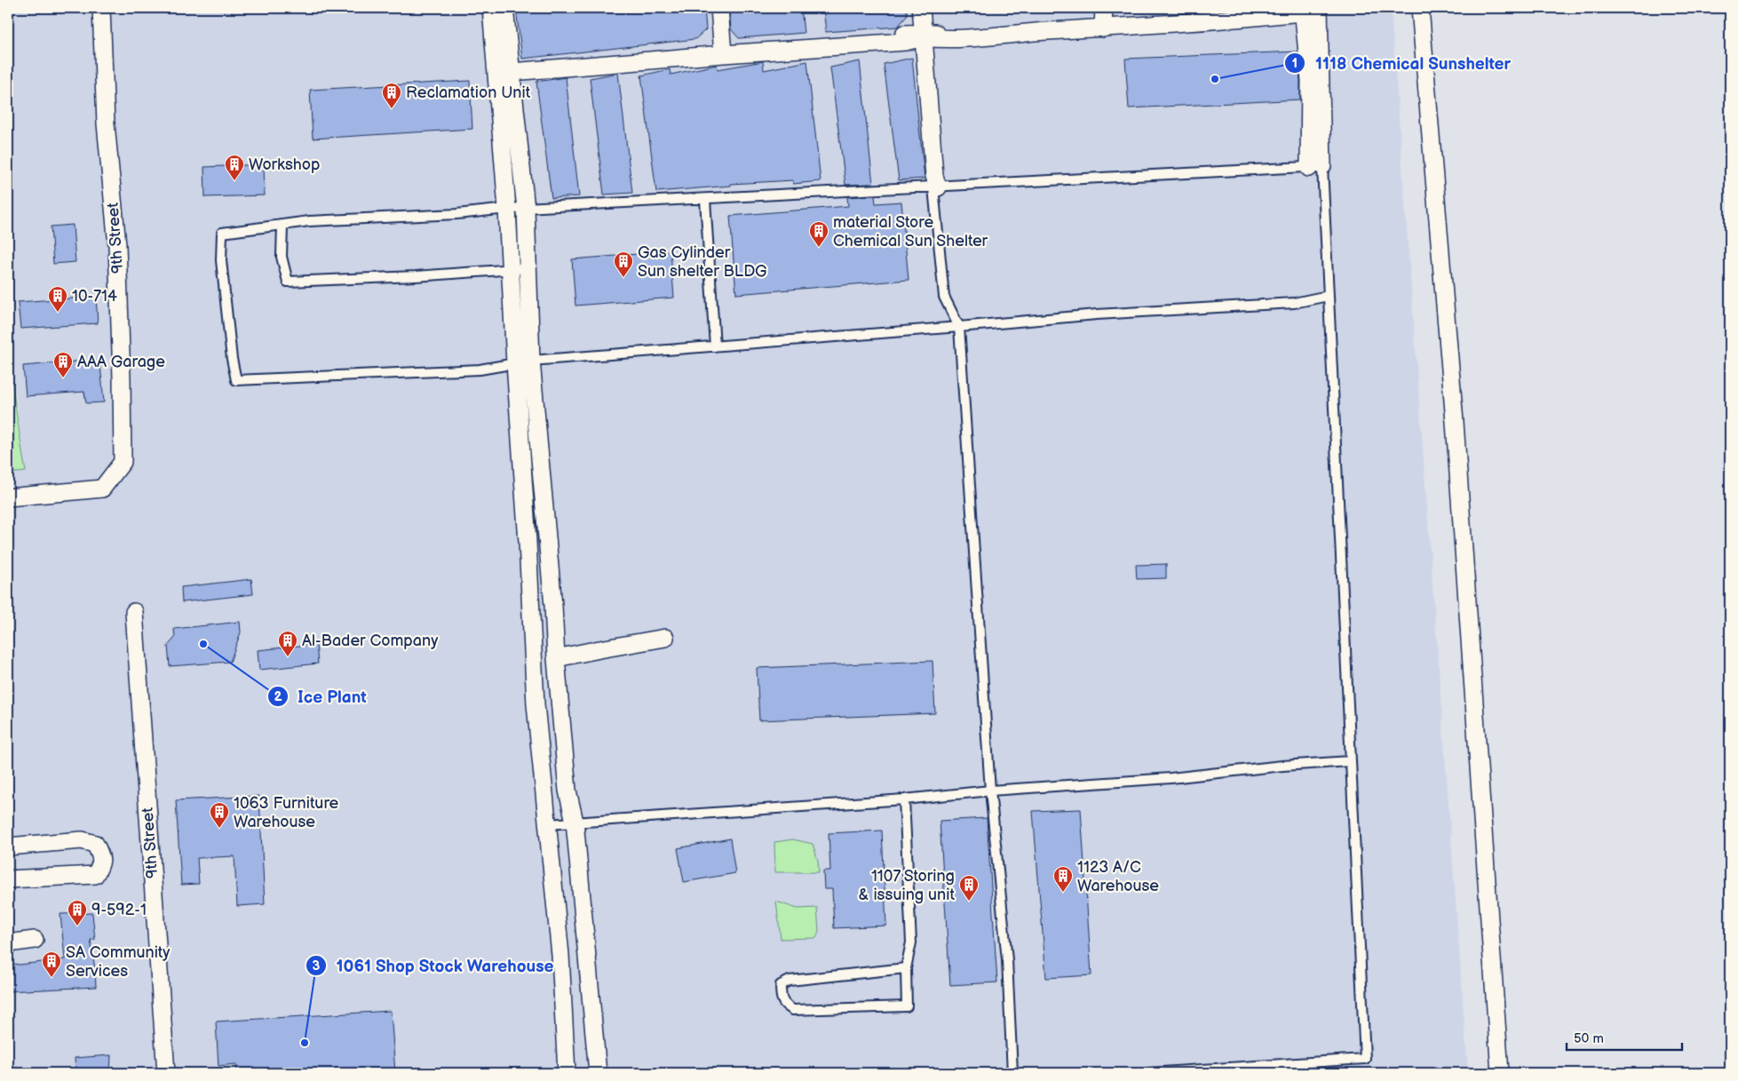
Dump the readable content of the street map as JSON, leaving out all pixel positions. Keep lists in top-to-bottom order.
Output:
{
  "streets": {
    "street": ["9th Street"]
  },
  "places": {
    "other": ["1118 Chemical Sunshelter", "Ice Plant", "1061 Shop Stock Warehouse"],
    "building": [
      "Reclamation Unit",
      "Workshop",
      "material Store Chemical Sun Shelter",
      "Gas Cylinder Sun shelter BLDG",
      "10-714",
      "AAA Garage",
      "Al-Bader Company",
      "1063 Furniture Warehouse",
      "1123 A/C Warehouse",
      "1107 Storing & issuing unit",
      "9-592-1",
      "SA Community Services"
    ]
  },
  "scale_bar": "50 m"
}
